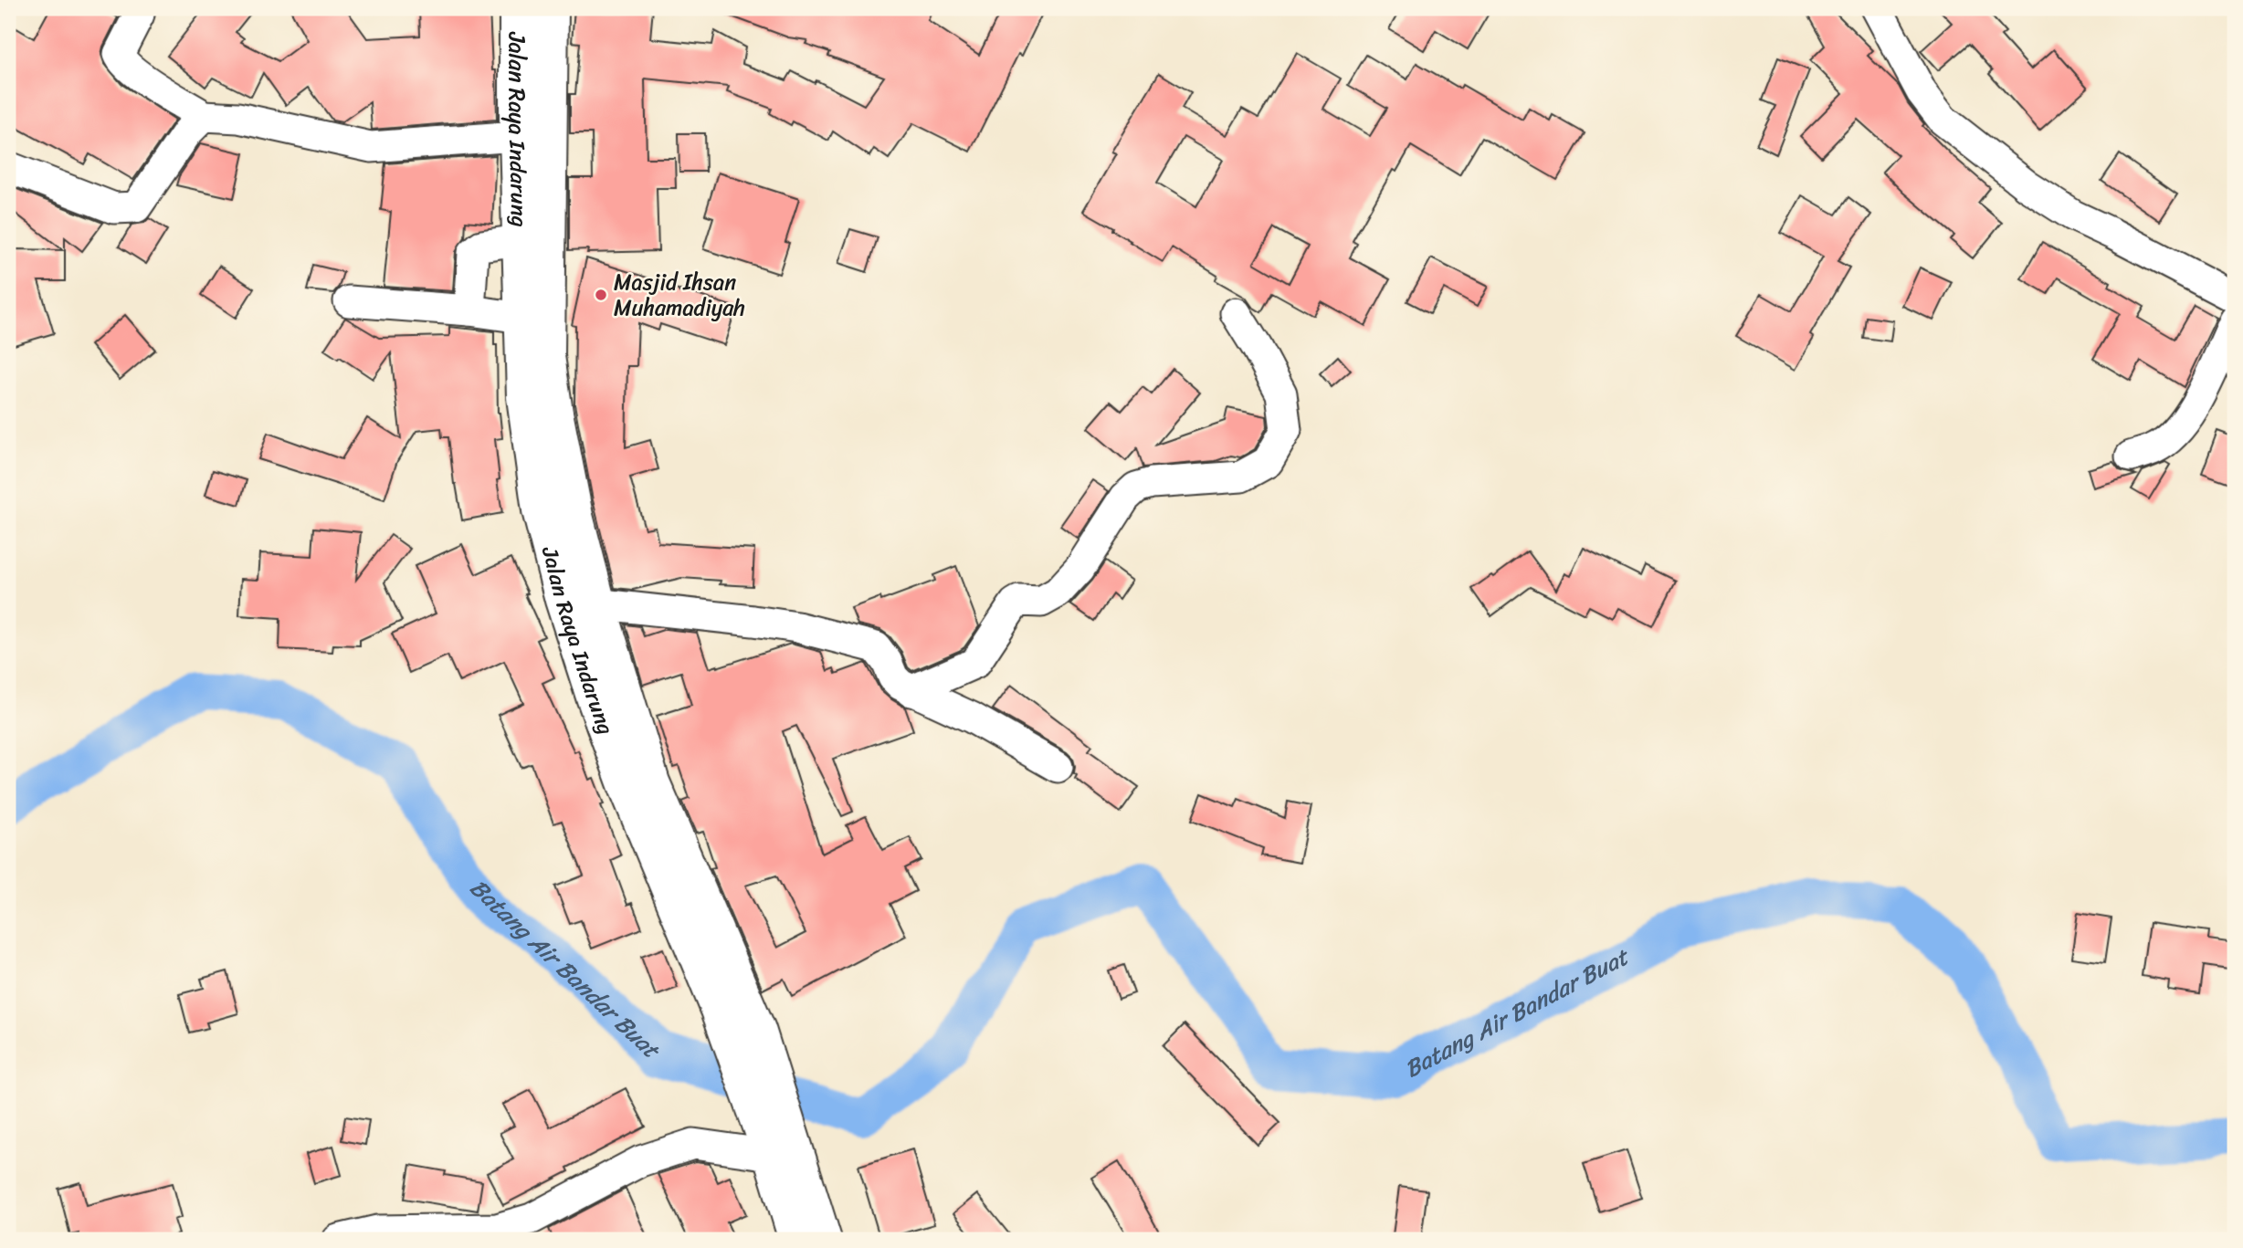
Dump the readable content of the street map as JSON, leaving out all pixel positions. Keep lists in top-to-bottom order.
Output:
{
  "streets": {
    "highway": ["Jalan Raya Indarung"]
  },
  "water": ["Batang Air Bandar Buat"],
  "places": ["Masjid Ihsan Muhamadiyah"]
}
